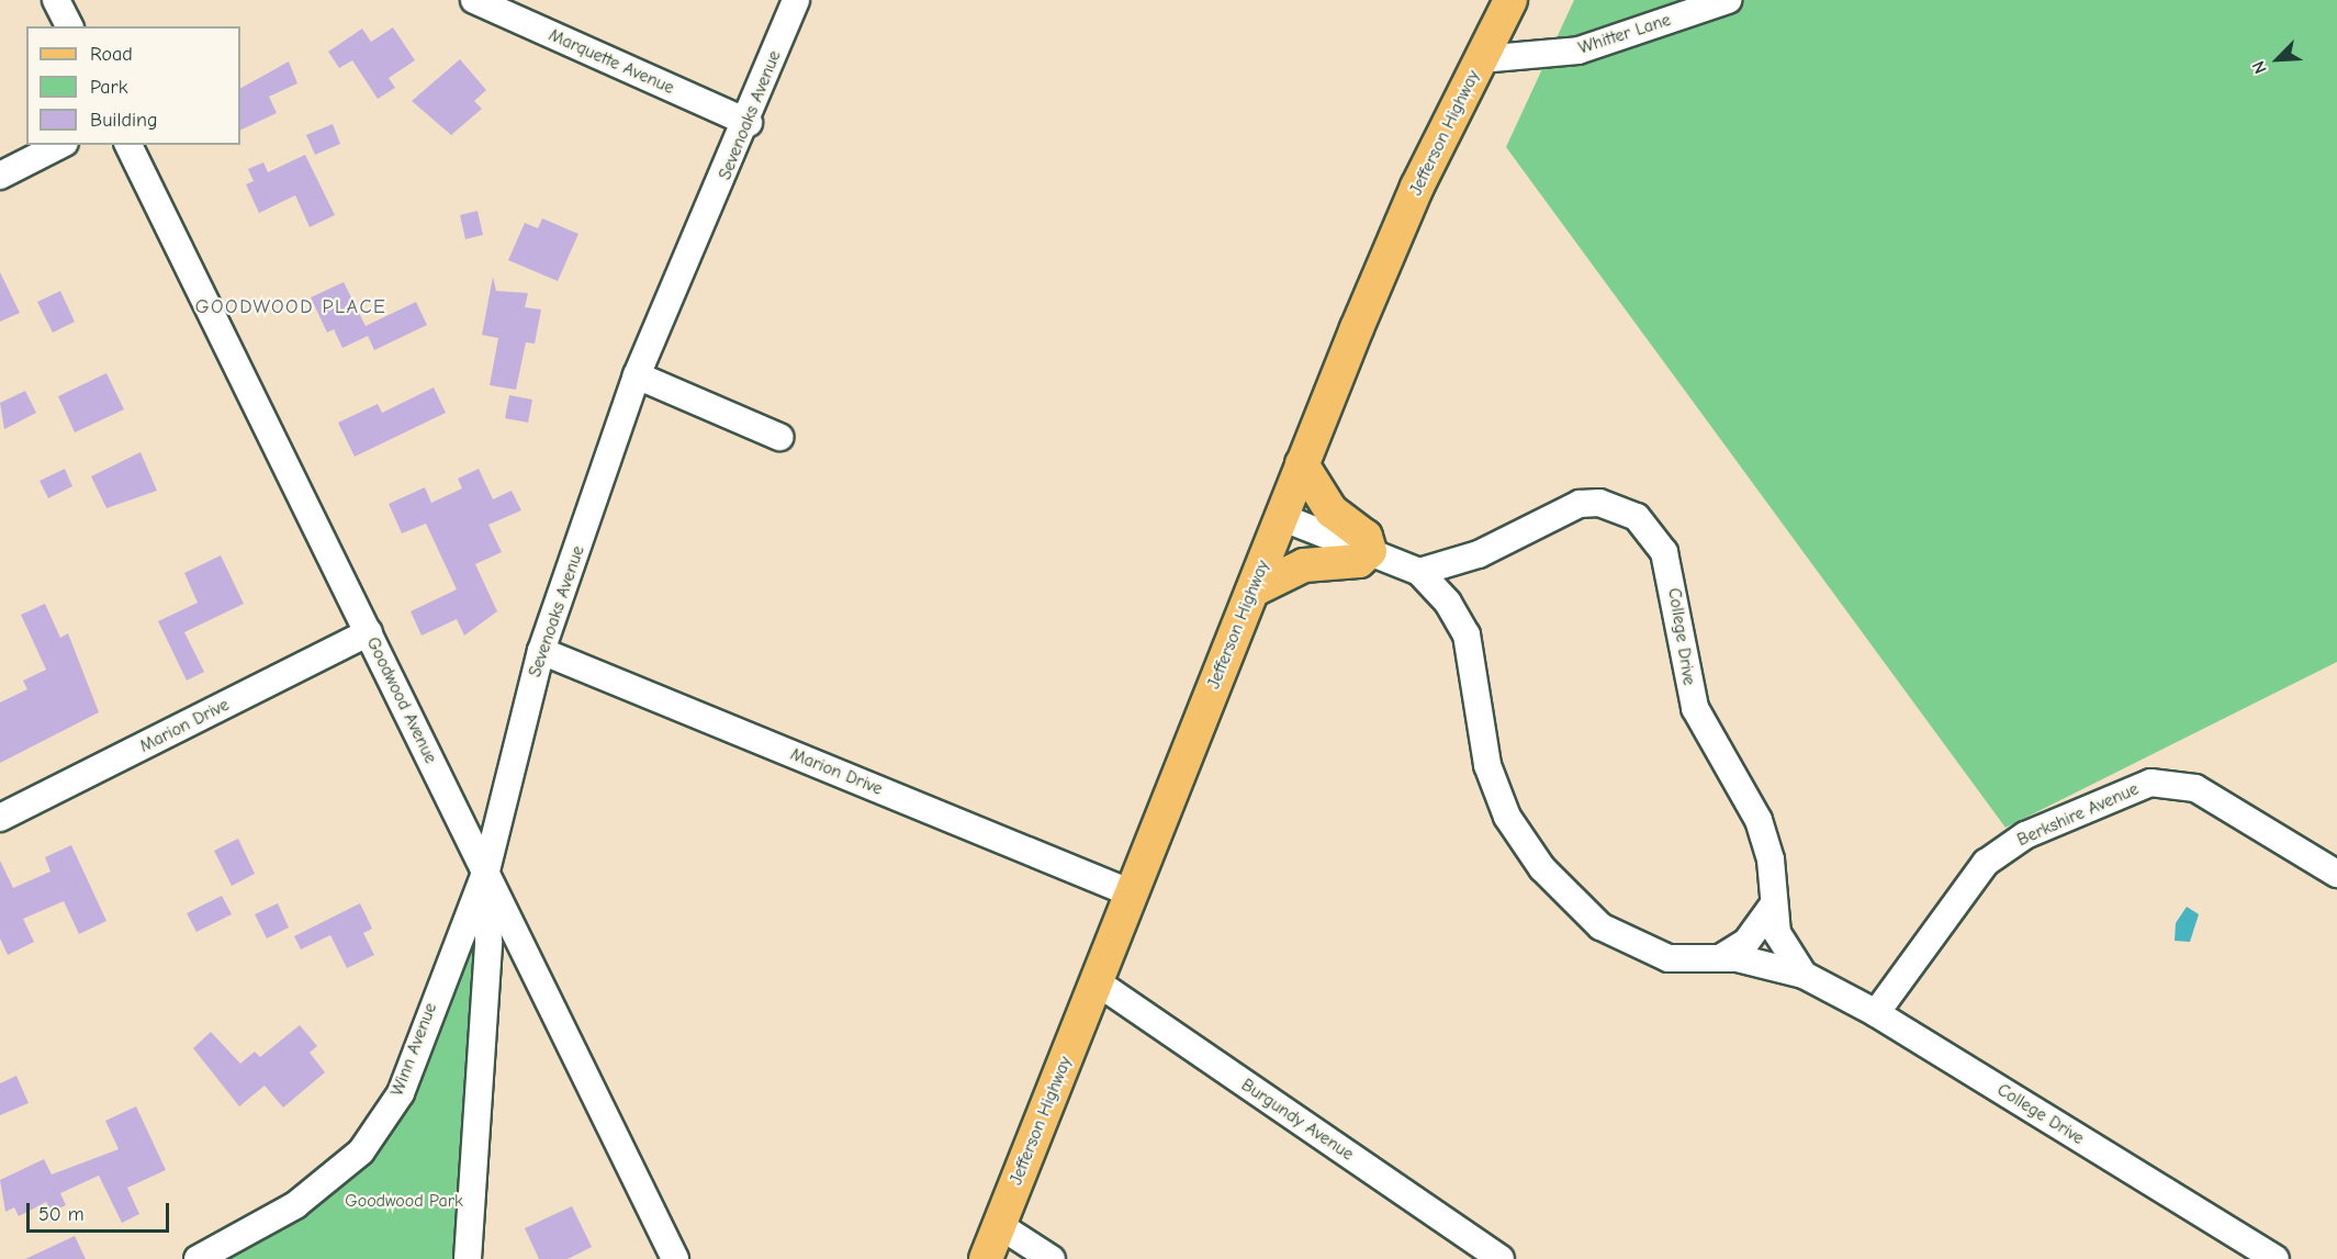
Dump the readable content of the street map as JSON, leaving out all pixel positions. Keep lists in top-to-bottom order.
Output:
{
  "streets": {
    "main road": ["Jefferson Highway"],
    "street": [
      "Whitter Lane",
      "Marquette Avenue",
      "Sevenoaks Avenue",
      "College Drive",
      "Goodwood Avenue",
      "Marion Drive",
      "Berkshire Avenue",
      "Winn Avenue",
      "Burgundy Avenue"
    ]
  },
  "crossings": [
    ["Whitter Lane", "Jefferson Highway"],
    ["Marquette Avenue", "Sevenoaks Avenue"],
    ["Sevenoaks Avenue", "Goodwood Avenue"],
    ["Sevenoaks Avenue", "Marion Drive"],
    ["Sevenoaks Avenue", "Winn Avenue"],
    ["Jefferson Highway", "Marion Drive"],
    ["Jefferson Highway", "Burgundy Avenue"],
    ["College Drive", "Berkshire Avenue"],
    ["Goodwood Avenue", "Marion Drive"],
    ["Goodwood Avenue", "Winn Avenue"]
  ],
  "districts": ["GOODWOOD PLACE"],
  "parks": ["Goodwood Park"],
  "legend": ["Road", "Park", "Building"],
  "scale_bar": "50 m",
  "north": "bottom left"
}
